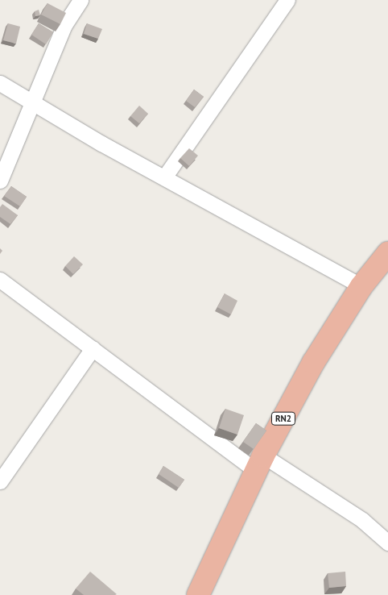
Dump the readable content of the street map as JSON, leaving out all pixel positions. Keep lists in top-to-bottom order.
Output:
{
  "streets": {
    "highway": ["RN2"]
  }
}
